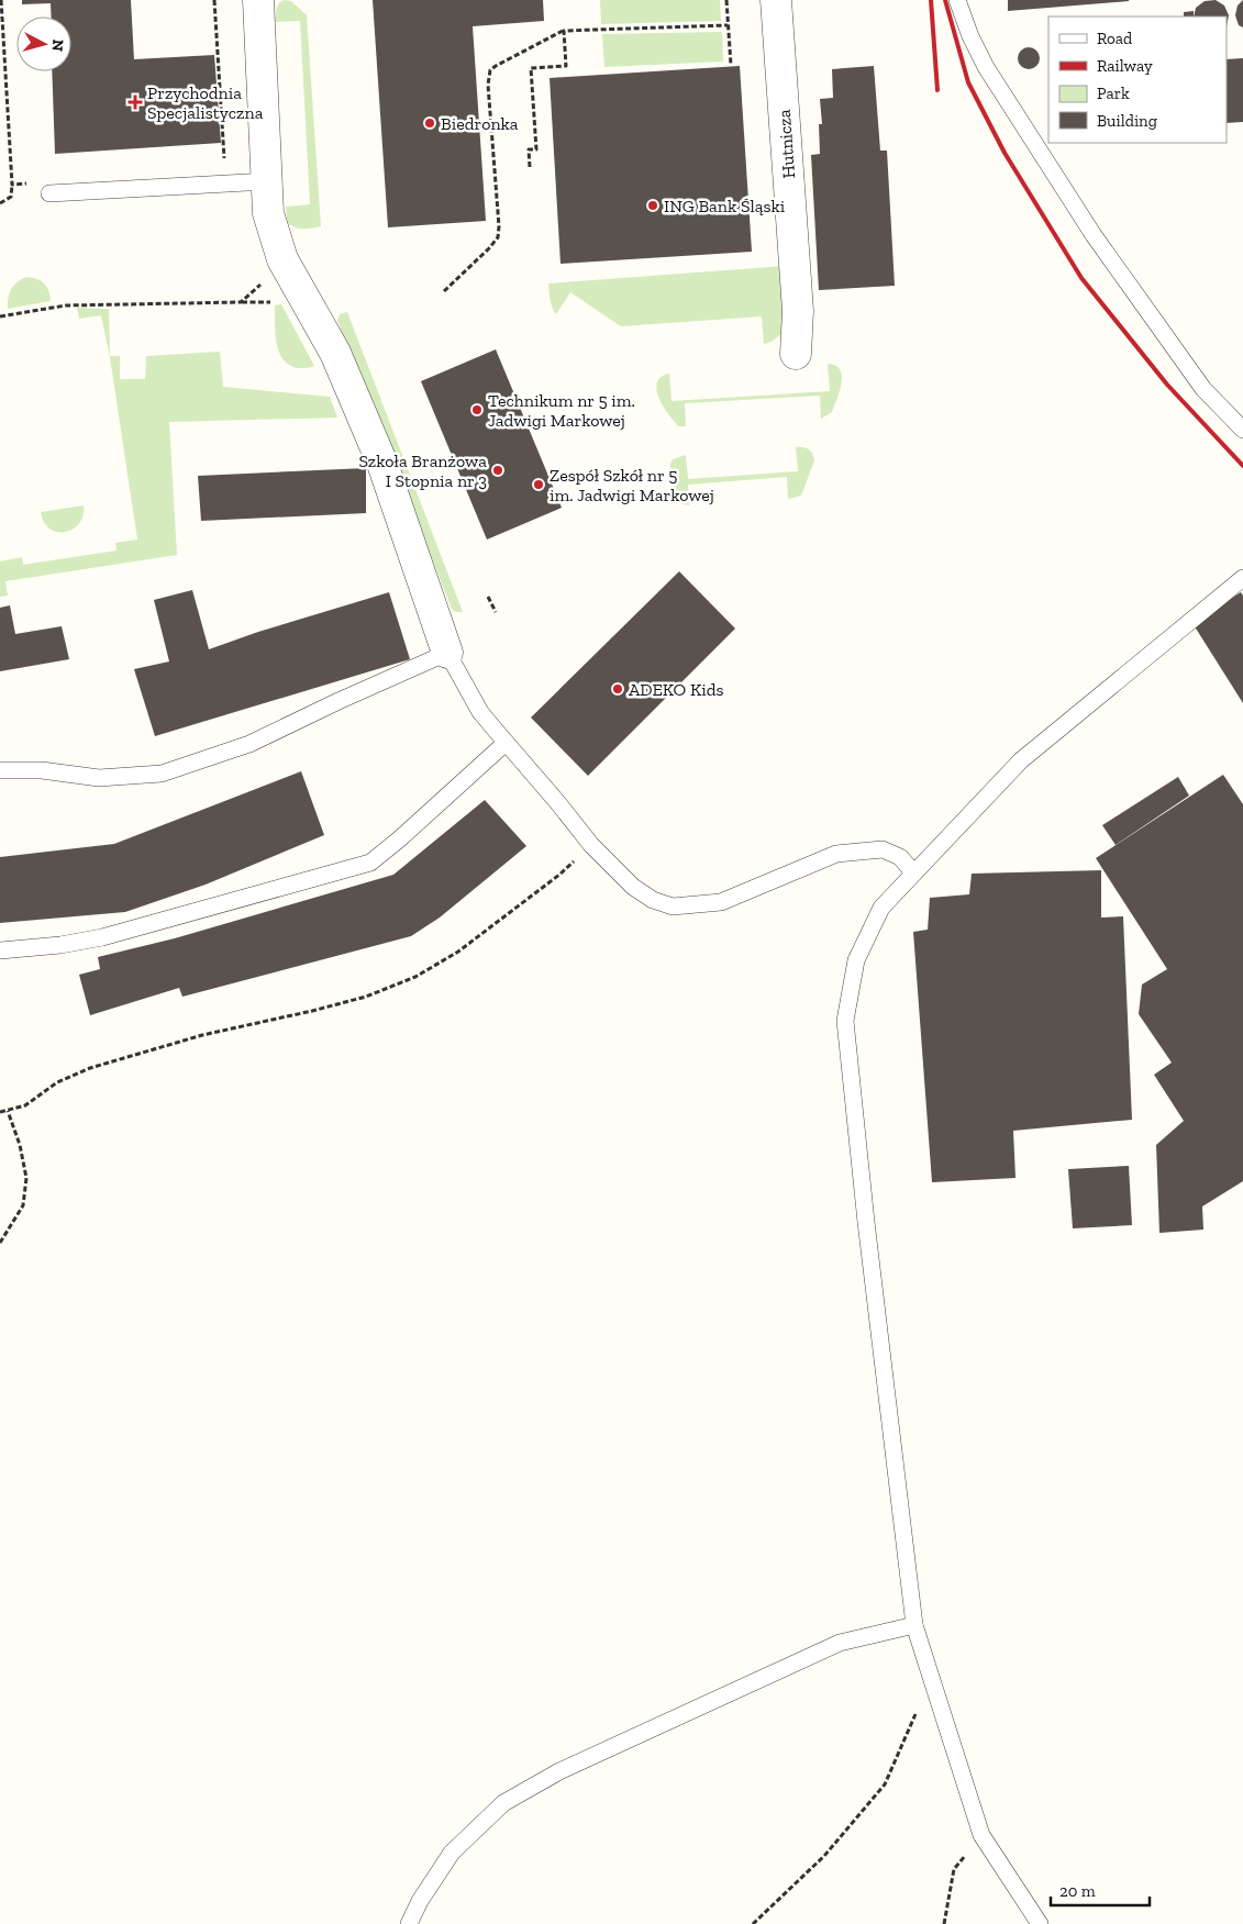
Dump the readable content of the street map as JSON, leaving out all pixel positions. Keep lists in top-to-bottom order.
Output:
{
  "streets": {
    "street": ["Hutnicza"]
  },
  "places": {
    "health": ["Przychodnia Specjalistyczna"],
    "other": [
      "Biedronka",
      "ING Bank Śląski",
      "Technikum nr 5 im. Jadwigi Markowej",
      "Szkoła Branżowa I Stopnia nr 3",
      "Zespół Szkół nr 5 im. Jadwigi Markowej",
      "ADEKO Kids"
    ]
  },
  "legend": [
    "Road",
    "Railway",
    "Park",
    "Building"
  ],
  "scale_bar": "20 m",
  "north": "right"
}
